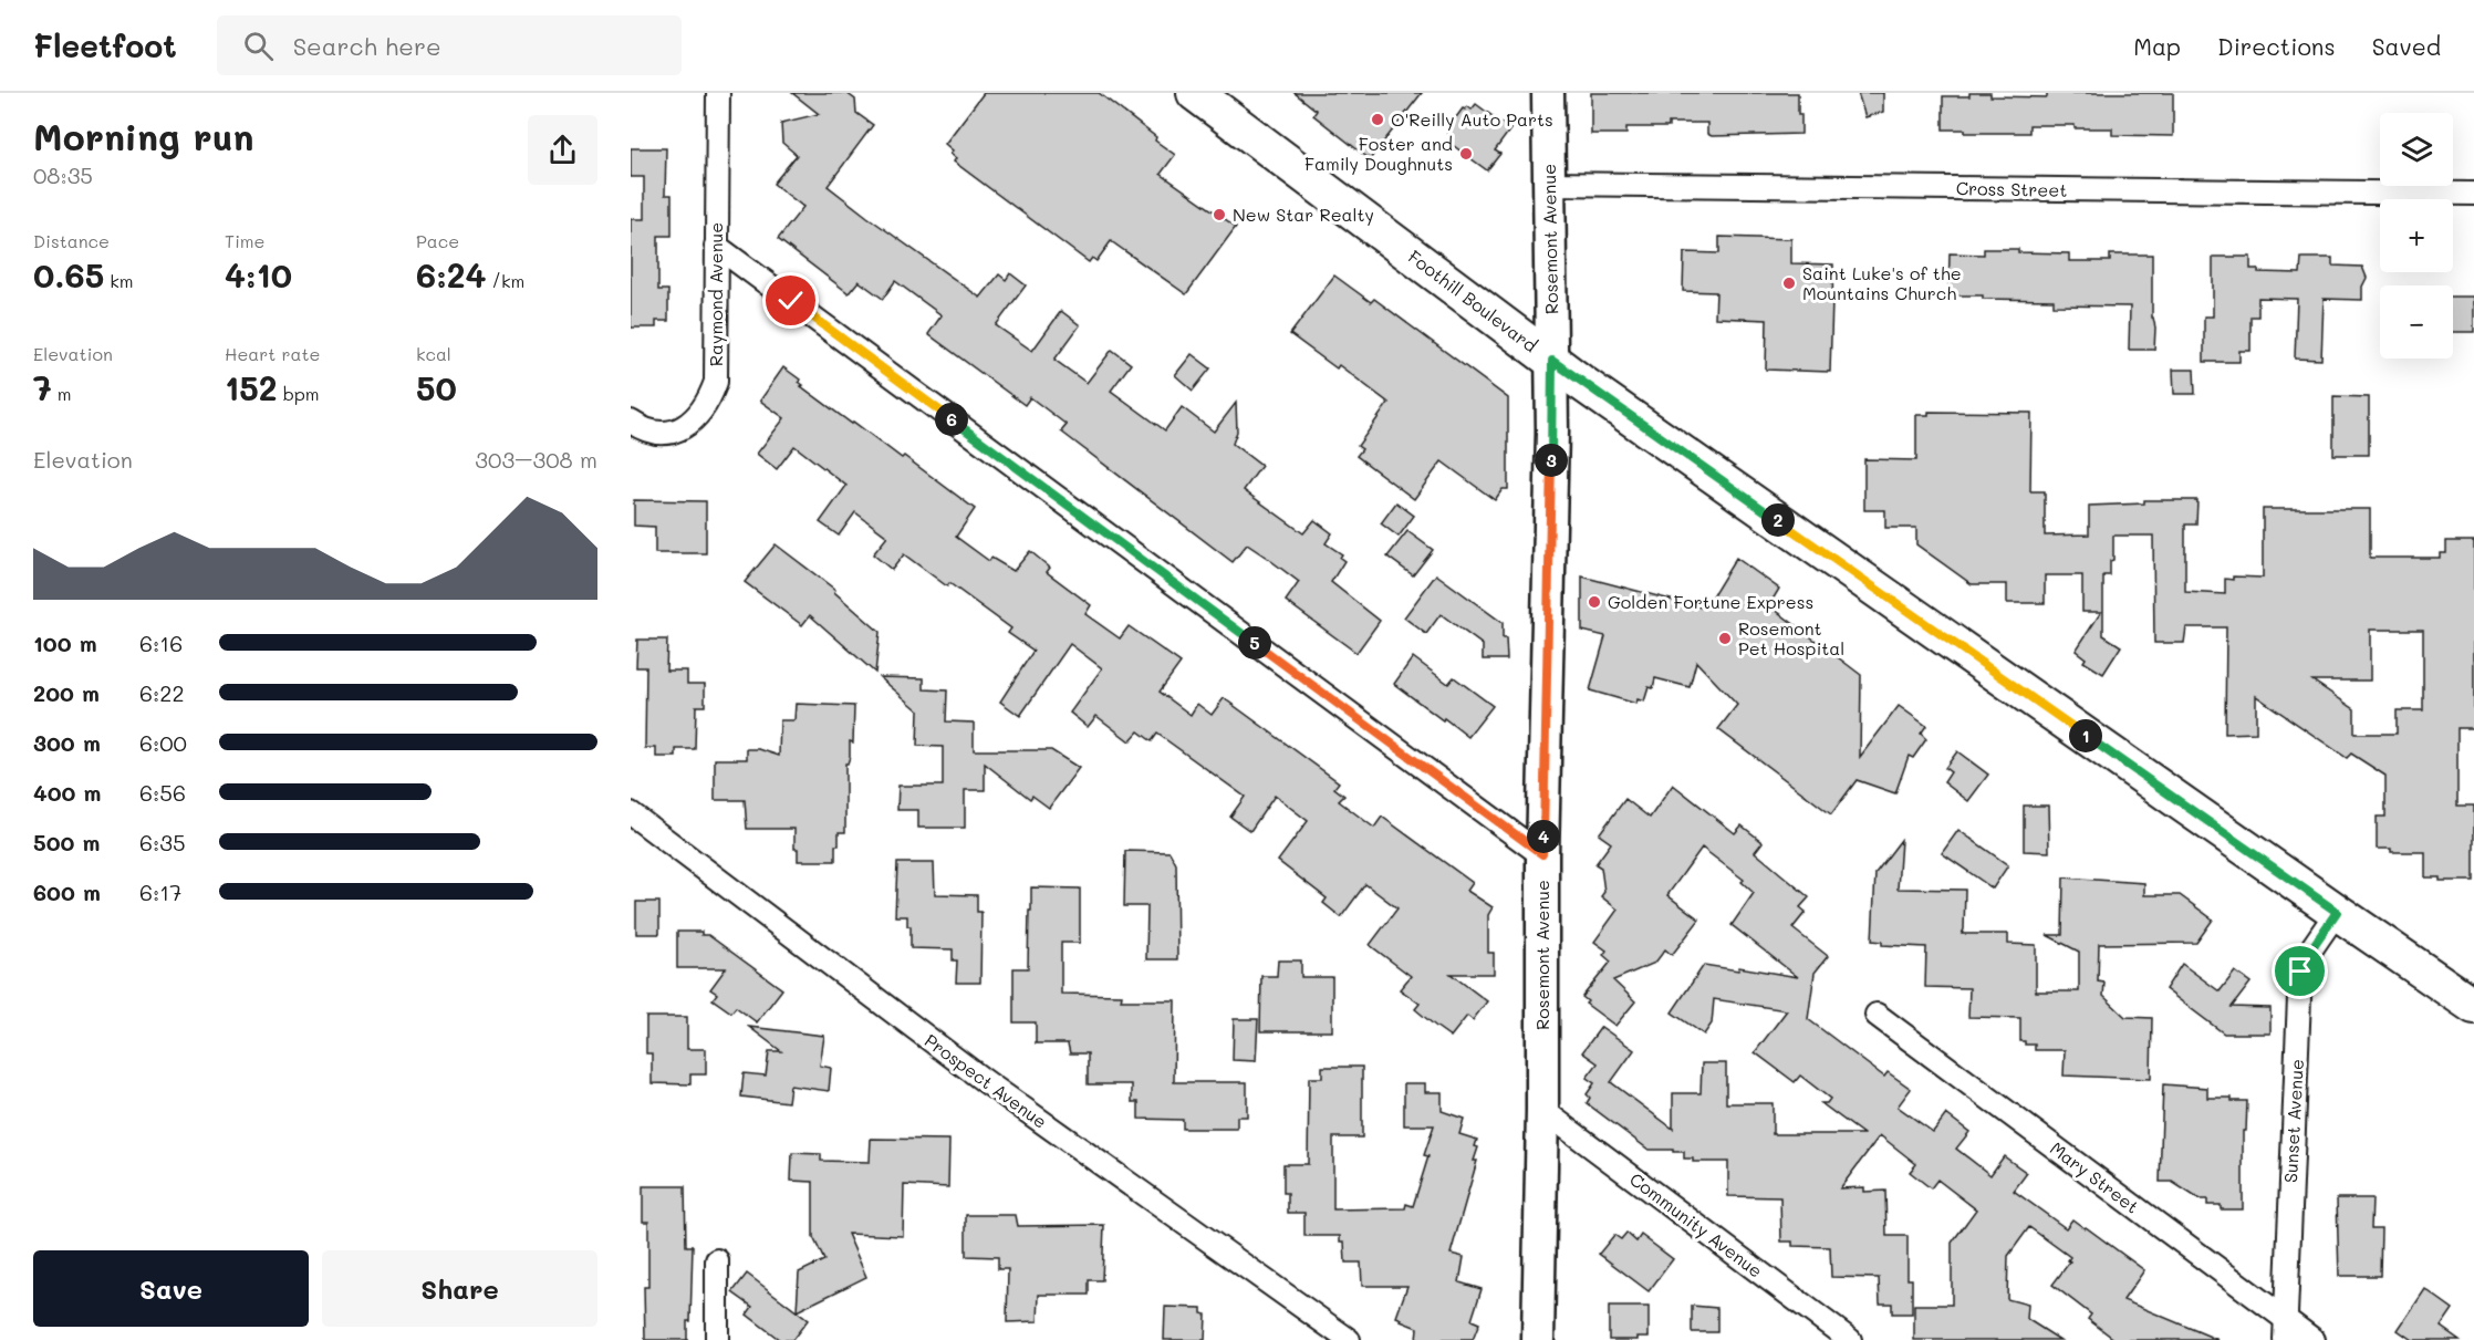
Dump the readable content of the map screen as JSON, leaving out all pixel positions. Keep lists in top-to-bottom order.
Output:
{
  "streets": {
    "main road": ["Foothill Boulevard"],
    "street": [
      "Cross Street",
      "Rosemont Avenue",
      "Raymond Avenue",
      "Prospect Avenue",
      "Sunset Avenue",
      "Mary Street",
      "Community Avenue"
    ]
  },
  "crossings": [
    ["Cross Street", "Rosemont Avenue"],
    ["Rosemont Avenue", "Foothill Boulevard"],
    ["Rosemont Avenue", "Community Avenue"],
    ["Foothill Boulevard", "Sunset Avenue"],
    ["Sunset Avenue", "Mary Street"]
  ],
  "places": [
    "O'Reilly Auto Parts",
    "Foster and Family Doughnuts",
    "New Star Realty",
    "Saint Luke's of the Mountains Church",
    "Golden Fortune Express",
    "Rosemont Pet Hospital"
  ],
  "page": {
    "header": "Fleetfoot",
    "search": "Search here",
    "nav": ["Map", "Directions", "Saved"],
    "heading": ["Morning run", "08:35"],
    "map_buttons": ["+", "−"],
    "stats": [
      ["Distance", "0.65 km"],
      ["Time", "4:10"],
      ["Pace", "6:24 /km"],
      ["Elevation", "7 m"],
      ["Heart rate", "152 bpm"],
      ["kcal", "50"]
    ],
    "pins": [
      "6",
      "3",
      "2",
      "5",
      "1",
      "4"
    ],
    "chart": ["Elevation", "303–308 m"],
    "list": [
      {
        "name": "100 m",
        "note": "6:16"
      },
      {
        "name": "200 m",
        "note": "6:22"
      },
      {
        "name": "300 m",
        "note": "6:00"
      },
      {
        "name": "400 m",
        "note": "6:56"
      },
      {
        "name": "500 m",
        "note": "6:35"
      },
      {
        "name": "600 m",
        "note": "6:17"
      }
    ],
    "buttons": ["Save", "Share"]
  }
}
